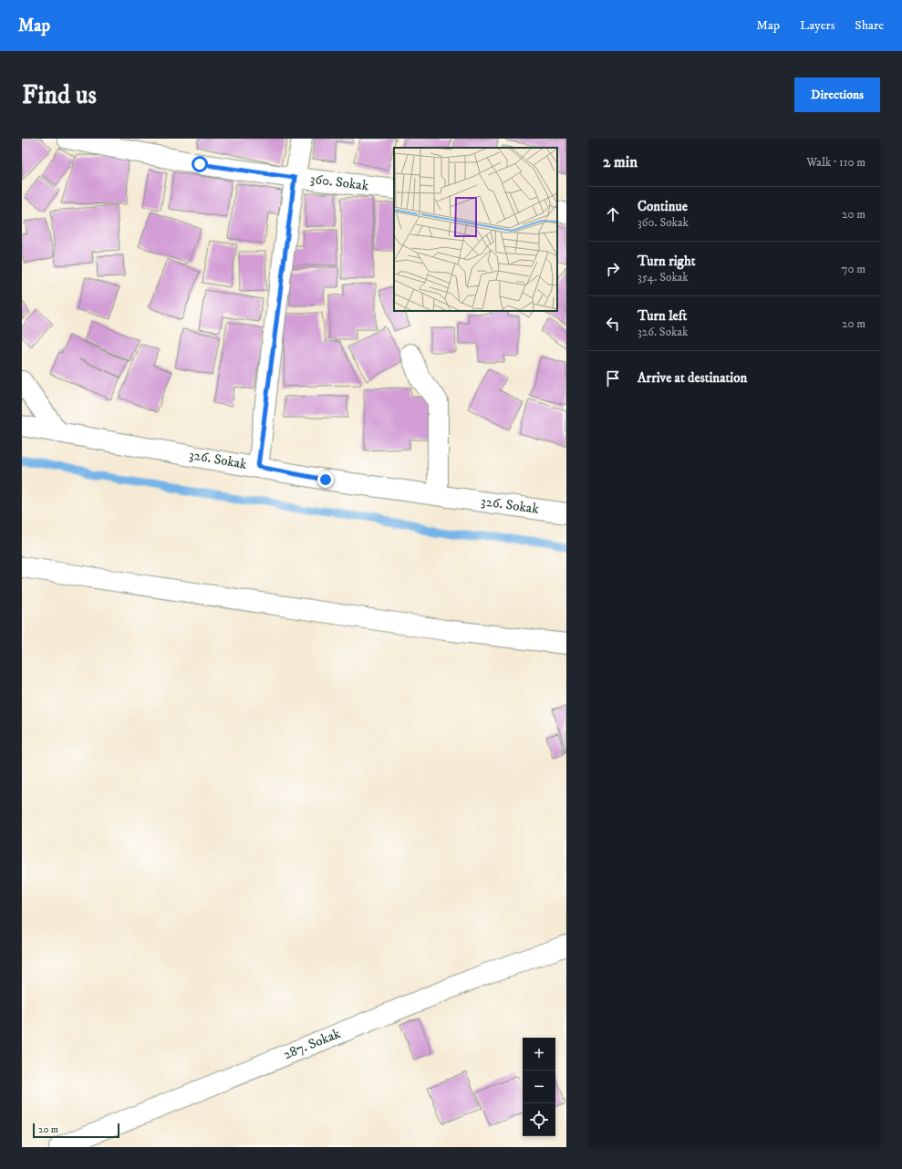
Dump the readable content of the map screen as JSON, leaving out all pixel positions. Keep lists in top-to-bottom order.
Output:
{
  "streets": {
    "street": ["360. Sokak", "326. Sokak", "287. Sokak"]
  },
  "scale_bar": "20 m",
  "page": {
    "header": "Map",
    "nav": ["Map", "Layers", "Share"],
    "buttons": "Directions",
    "title": "Find us",
    "heading": ["2 min", "Walk · 110 m"],
    "list": [
      ["Continue", "360. Sokak", "20 m"],
      ["Turn right", "354. Sokak", "70 m"],
      ["Turn left", "326. Sokak", "20 m"],
      "Arrive at destination"
    ],
    "map_buttons": ["+", "−"],
    "scale": "20 m"
  }
}
